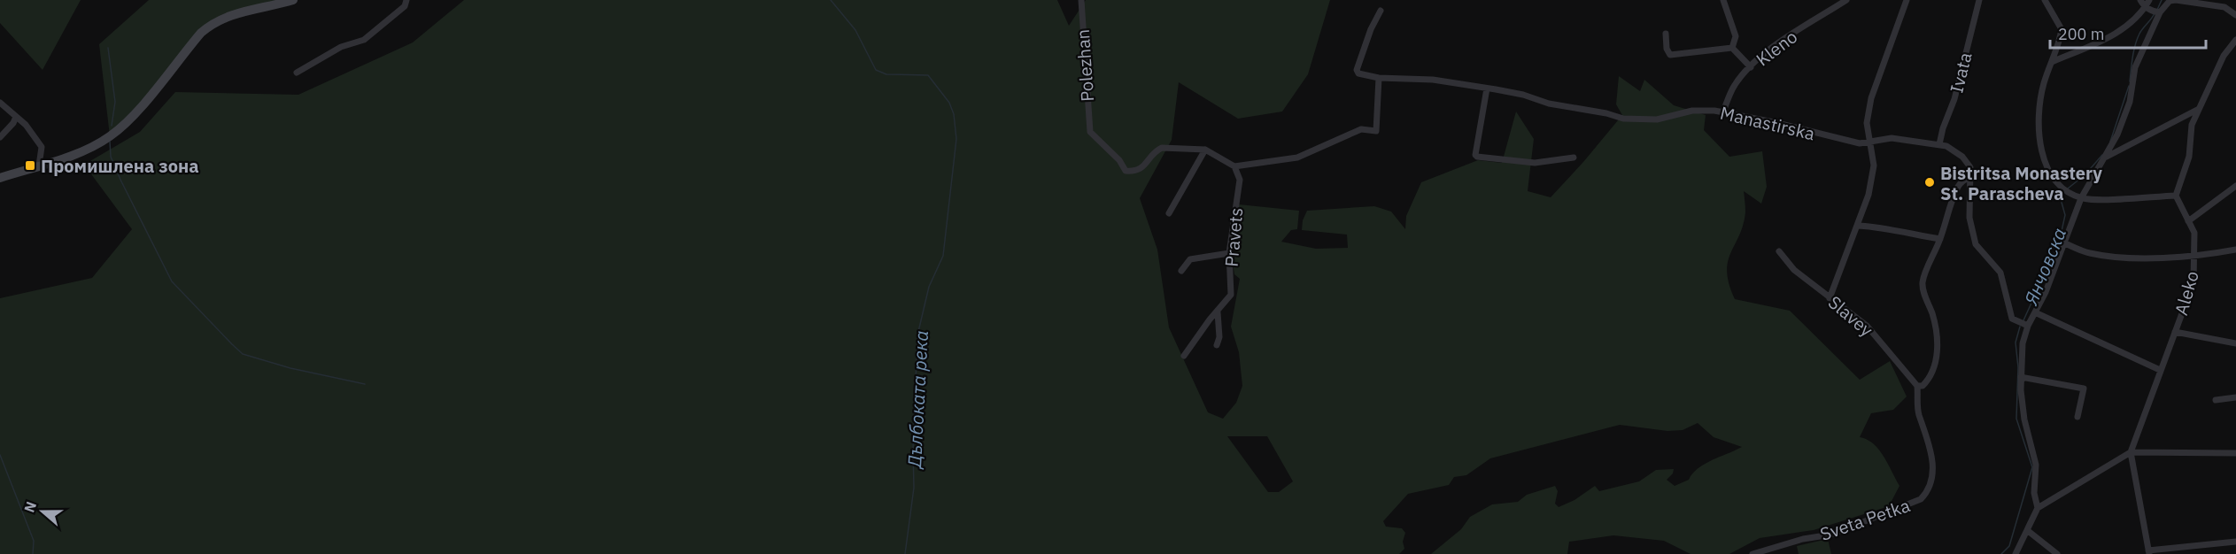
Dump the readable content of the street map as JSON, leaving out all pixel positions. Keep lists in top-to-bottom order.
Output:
{
  "streets": {
    "street": [
      "Kleno",
      "Polezhan",
      "Ivata",
      "Manastirska",
      "Pravets",
      "Aleko",
      "Slavey",
      "Sveta Petka"
    ]
  },
  "crossings": [
    ["Kleno", "Manastirska"],
    ["Ivata", "Manastirska"],
    ["Slavey", "Sveta Petka"]
  ],
  "water": ["Янчовска", "Дълбоката река"],
  "places": {
    "transit": ["Промишлена зона"],
    "other": ["Bistritsa Monastery St. Parascheva"]
  },
  "scale_bar": "200 m",
  "north": "left"
}
